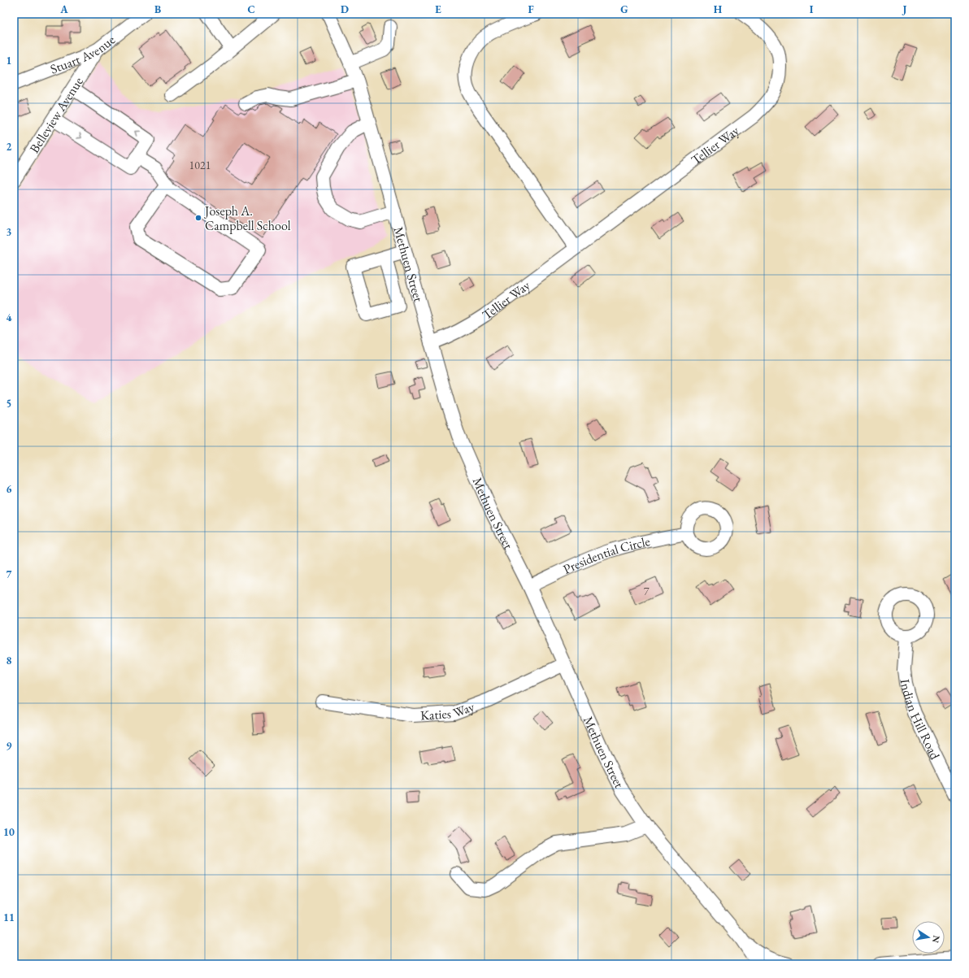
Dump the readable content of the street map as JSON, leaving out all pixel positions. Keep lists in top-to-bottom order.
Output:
{
  "streets": {
    "street": [
      "Stuart Avenue",
      "Belleview Avenue",
      "Tellier Way",
      "Methuen Street",
      "Presidential Circle",
      "Katies Way",
      "Indian Hill Road"
    ]
  },
  "crossings": [
    ["Stuart Avenue", "Belleview Avenue"],
    ["Tellier Way", "Methuen Street"],
    ["Methuen Street", "Presidential Circle"],
    ["Methuen Street", "Katies Way"]
  ],
  "places": ["Joseph A. Campbell School"],
  "house_numbers": ["1021", "7"],
  "north": "right",
  "grid": {
    "columns": [
      "A",
      "B",
      "C",
      "D",
      "E",
      "F",
      "G",
      "H",
      "I",
      "J"
    ],
    "rows": [
      "1",
      "2",
      "3",
      "4",
      "5",
      "6",
      "7",
      "8",
      "9",
      "10",
      "11"
    ]
  }
}
